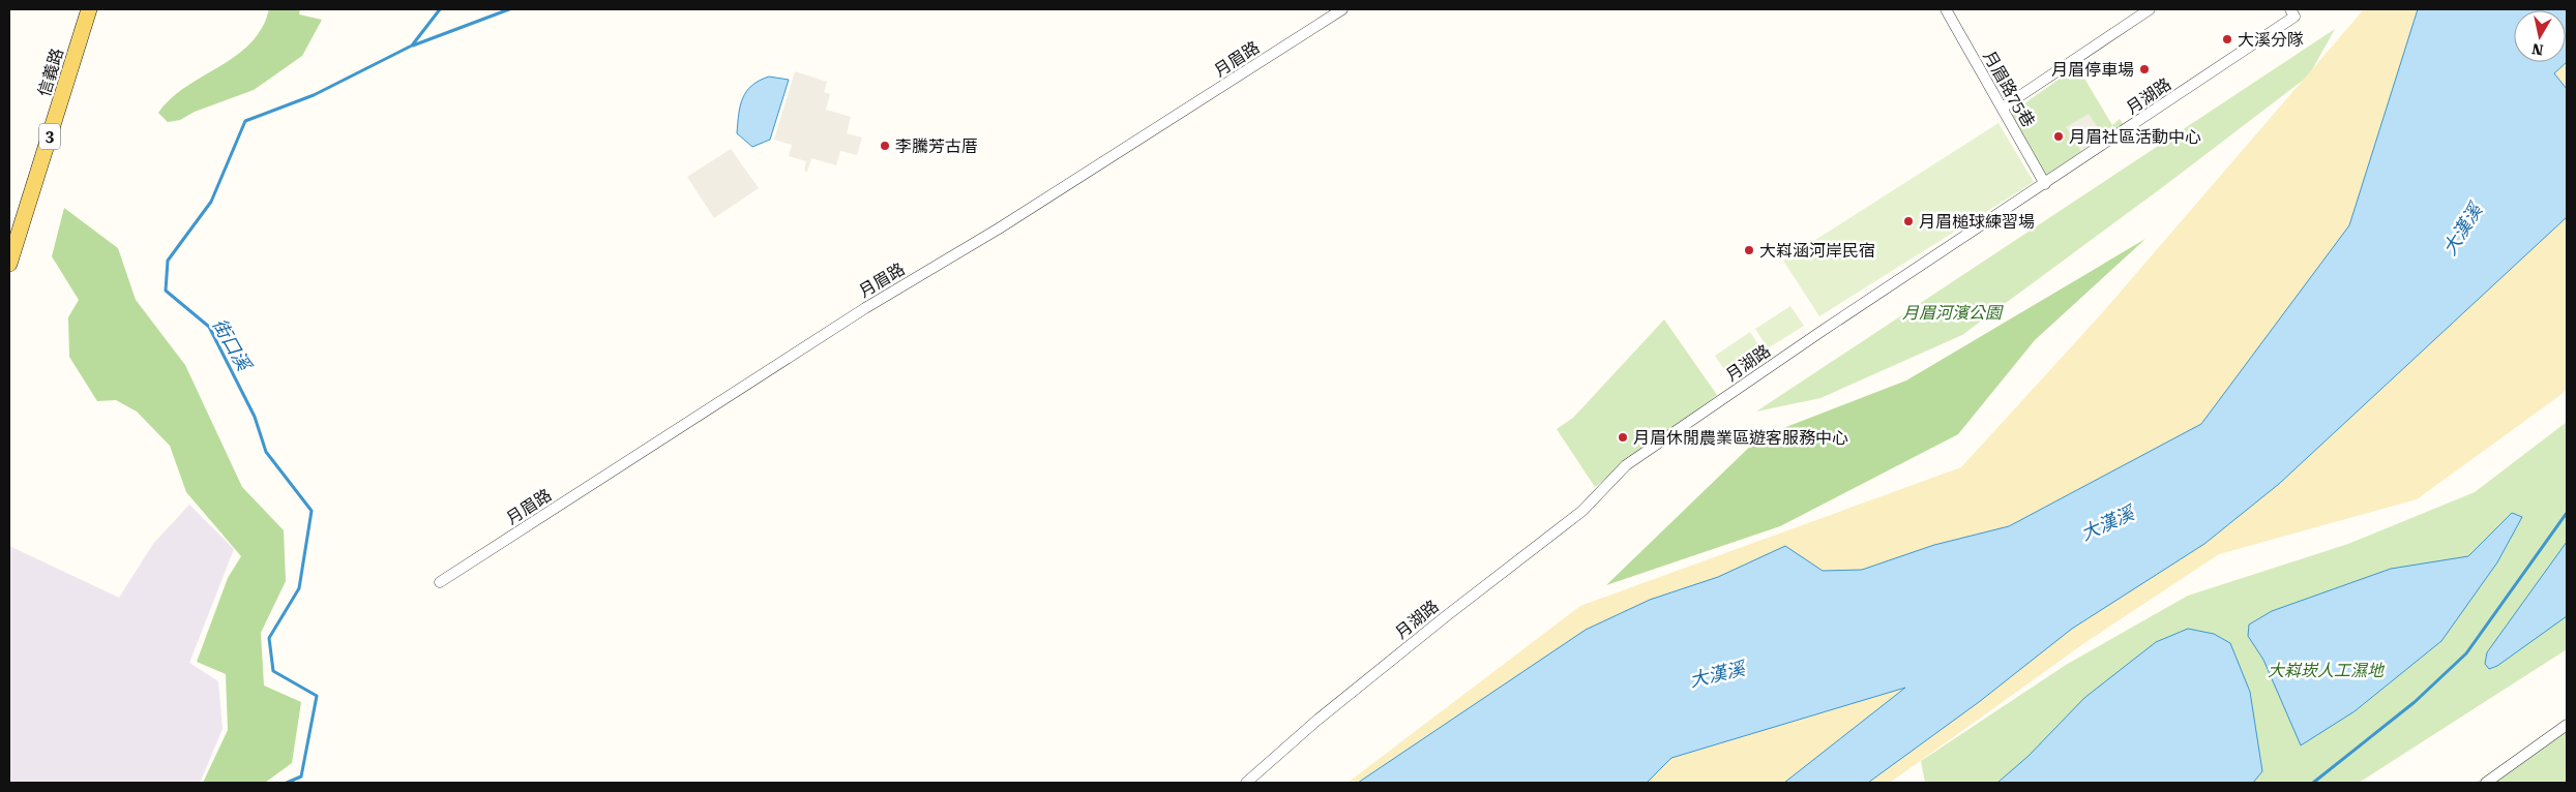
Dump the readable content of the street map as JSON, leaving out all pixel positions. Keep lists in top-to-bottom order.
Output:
{
  "streets": {
    "main road": ["信義路", "3"],
    "street": ["月眉路", "月眉路75巷", "月湖路"]
  },
  "crossings": [
    ["月眉路75巷", "月湖路"]
  ],
  "water": ["大漢溪", "街口溪"],
  "parks": ["月眉河濱公園", "大嵙崁人工濕地"],
  "places": [
    "大溪分隊",
    "月眉停車場",
    "月眉社區活動中心",
    "李騰芳古厝",
    "月眉槌球練習場",
    "大嵙涵河岸民宿",
    "月眉休閒農業區遊客服務中心"
  ],
  "north": "bottom"
}
